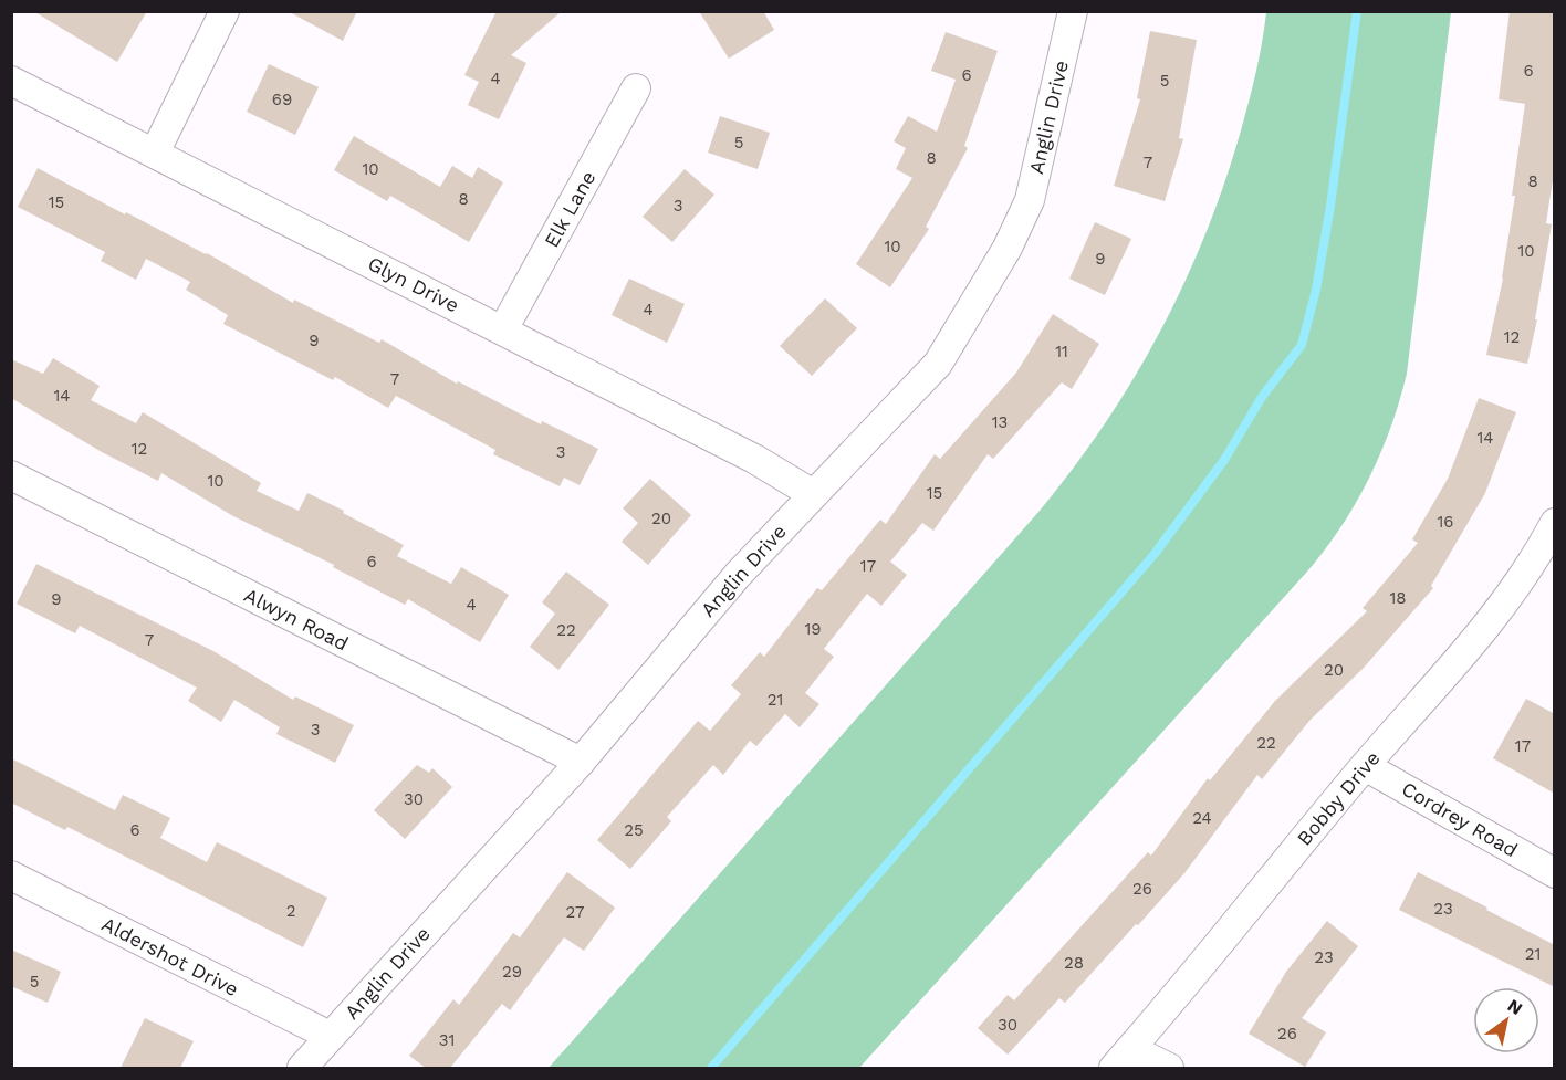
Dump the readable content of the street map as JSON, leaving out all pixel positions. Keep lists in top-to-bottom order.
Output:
{
  "streets": {
    "street": [
      "Anglin Drive",
      "Elk Lane",
      "Glyn Drive",
      "Alwyn Road",
      "Bobby Drive",
      "Cordrey Road",
      "Aldershot Drive"
    ]
  },
  "crossings": [
    ["Anglin Drive", "Glyn Drive"],
    ["Anglin Drive", "Alwyn Road"],
    ["Anglin Drive", "Aldershot Drive"],
    ["Elk Lane", "Glyn Drive"],
    ["Bobby Drive", "Cordrey Road"]
  ],
  "house_numbers": [
    "6",
    "6",
    "4",
    "5",
    "69",
    "5",
    "8",
    "7",
    "10",
    "8",
    "8",
    "15",
    "3",
    "10",
    "10",
    "9",
    "4",
    "12",
    "9",
    "11",
    "7",
    "14",
    "13",
    "14",
    "12",
    "3",
    "10",
    "15",
    "20",
    "16",
    "6",
    "17",
    "18",
    "9",
    "4",
    "19",
    "22",
    "7",
    "20",
    "21",
    "3",
    "22",
    "17",
    "30",
    "24",
    "6",
    "25",
    "26",
    "23",
    "2",
    "27",
    "21",
    "23",
    "28",
    "29",
    "5",
    "30",
    "26",
    "31"
  ],
  "north": "top right"
}
